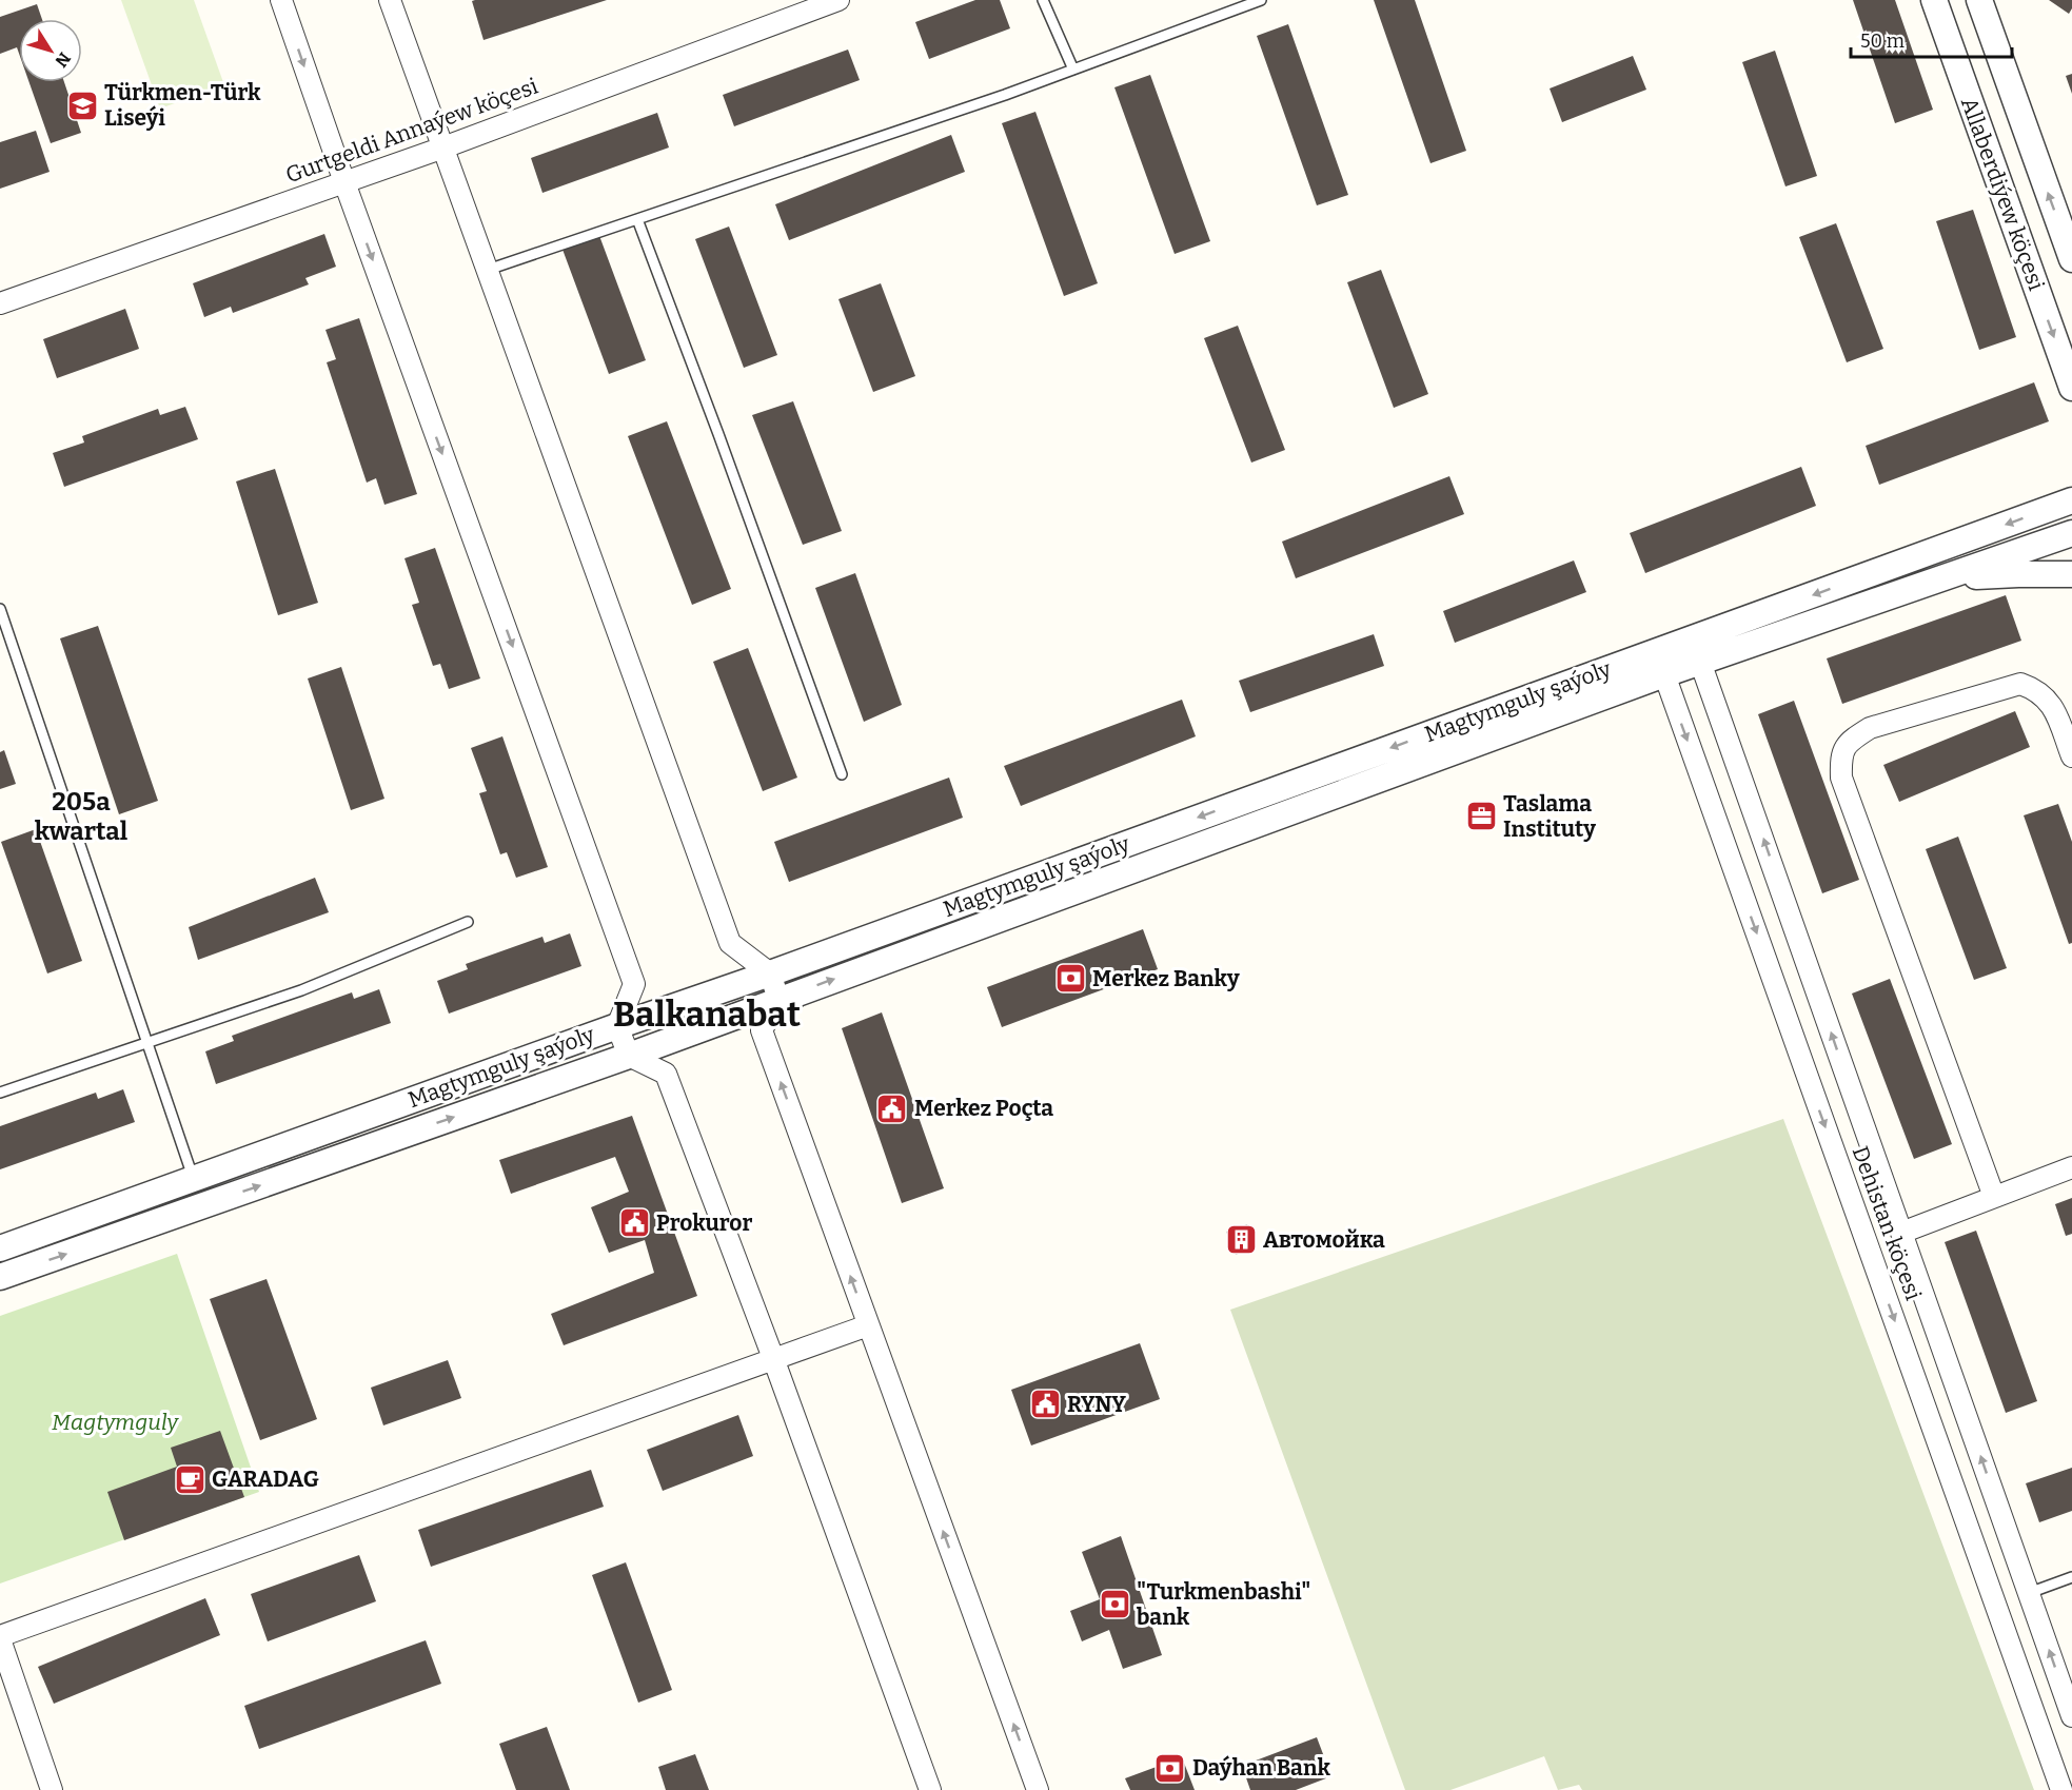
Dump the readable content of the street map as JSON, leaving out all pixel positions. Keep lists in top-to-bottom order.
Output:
{
  "streets": {
    "street": [
      "Gurtgeldi Annaýew köçesi",
      "Allaberdiýew köçesi",
      "Magtymguly şaýoly",
      "Dehistan köçesi"
    ]
  },
  "crossings": [
    ["Magtymguly şaýoly", "Dehistan köçesi"]
  ],
  "districts": ["205a kwartal", "Balkanabat"],
  "parks": ["Magtymguly"],
  "places": {
    "school or university": ["Türkmen-Türk Liseýi"],
    "office": ["Taslama Instituty"],
    "bank": ["Merkez Banky", "\"Turkmenbashi\" bank", "Daýhan Bank"],
    "public building": ["Merkez Poçta", "Prokuror", "RYNY"],
    "building": ["Автомойка"],
    "cafe": ["GARADAG"]
  },
  "scale_bar": "50 m",
  "north": "bottom right"
}
